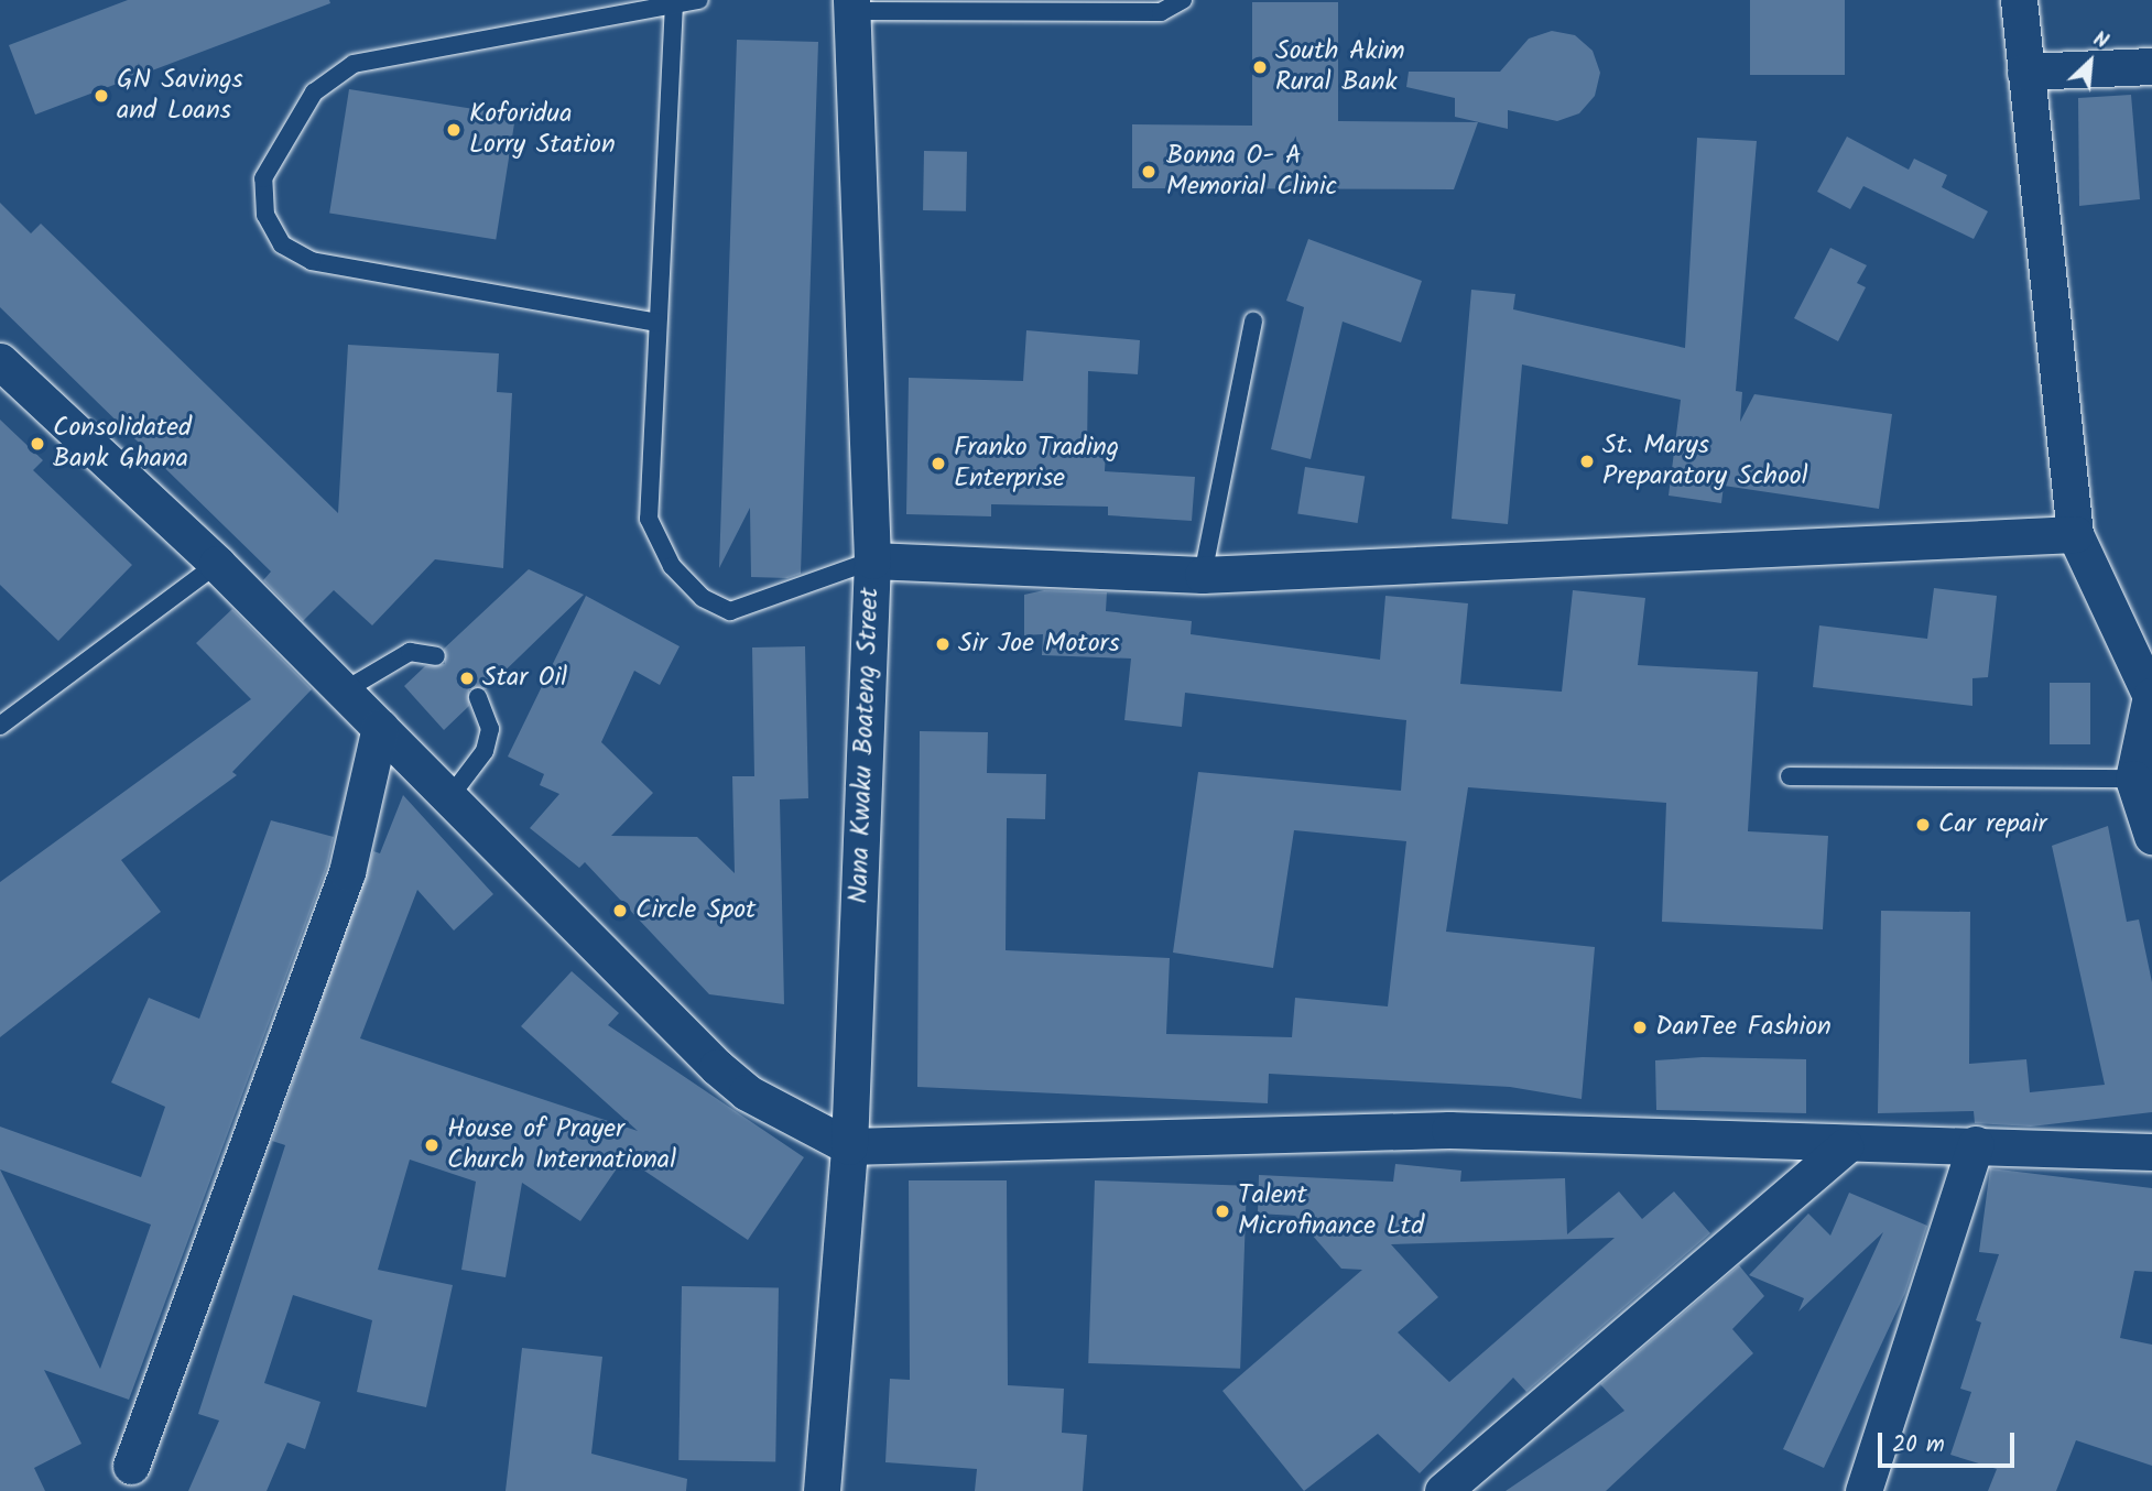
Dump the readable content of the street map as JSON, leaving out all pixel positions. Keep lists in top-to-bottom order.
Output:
{
  "streets": {
    "street": ["Nana Kwaku Boateng Street"]
  },
  "places": [
    "South Akim Rural Bank",
    "GN Savings and Loans",
    "Koforidua Lorry Station",
    "Bonna O- A Memorial Clinic",
    "Consolidated Bank Ghana",
    "St. Marys Preparatory School",
    "Franko Trading Enterprise",
    "Sir Joe Motors",
    "Star Oil",
    "Car repair",
    "Circle Spot",
    "DanTee Fashion",
    "House of Prayer Church International",
    "Talent Microfinance Ltd"
  ],
  "scale_bar": "20 m",
  "north": "top right"
}
